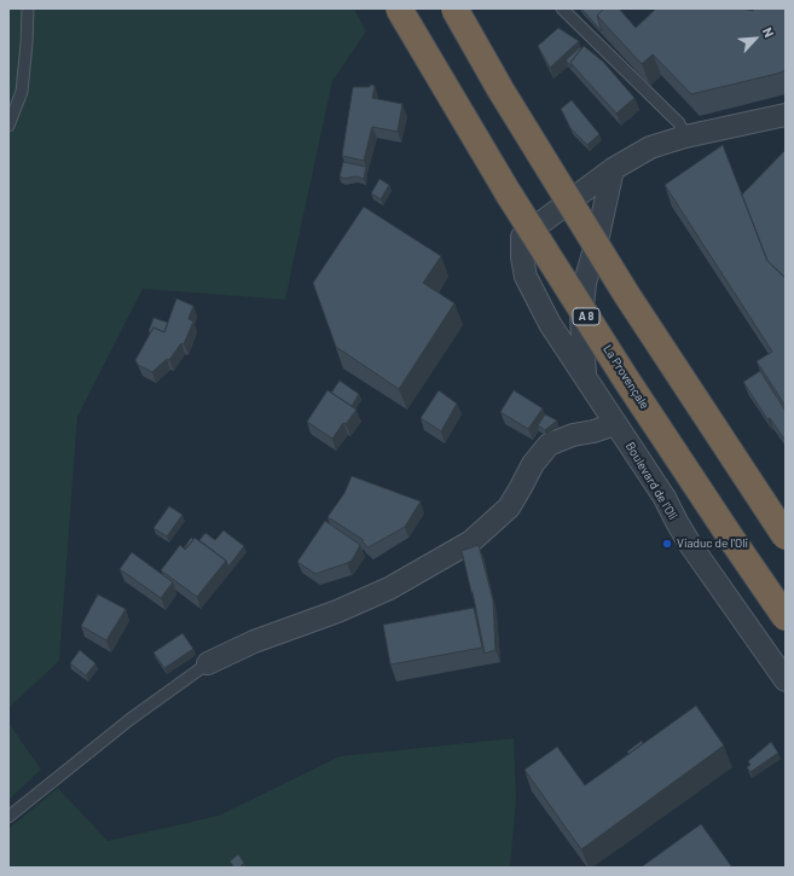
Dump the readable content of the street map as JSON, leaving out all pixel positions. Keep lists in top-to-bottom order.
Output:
{
  "streets": {
    "highway": ["A 8", "La Provençale"],
    "street": ["Boulevard de l'Oli"]
  },
  "places": ["Viaduc de l’Oli"],
  "north": "top right"
}
